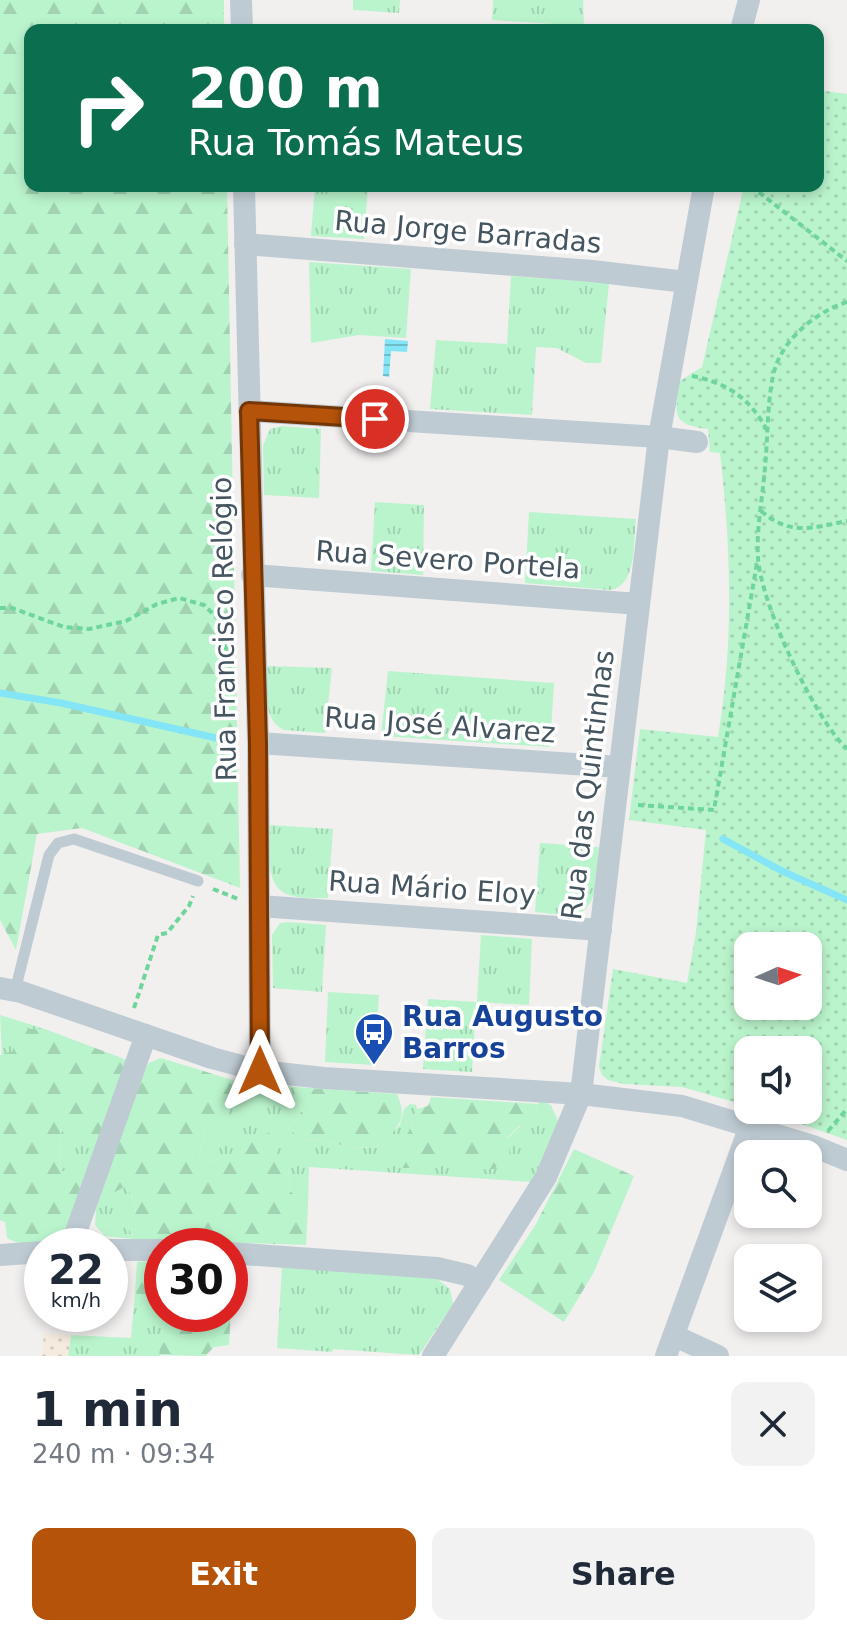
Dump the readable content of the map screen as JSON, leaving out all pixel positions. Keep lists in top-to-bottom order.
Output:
{
  "streets": {
    "street": [
      "Rua Jorge Barradas",
      "Rua Severo Portela",
      "Rua Francisco Relógio",
      "Rua José Alvarez",
      "Rua das Quintinhas",
      "Rua Mário Eloy"
    ]
  },
  "crossings": [
    ["Rua Jorge Barradas", "Rua Francisco Relógio"],
    ["Rua Jorge Barradas", "Rua das Quintinhas"],
    ["Rua Severo Portela", "Rua Francisco Relógio"],
    ["Rua Severo Portela", "Rua das Quintinhas"],
    ["Rua Francisco Relógio", "Rua José Alvarez"],
    ["Rua Francisco Relógio", "Rua Mário Eloy"],
    ["Rua José Alvarez", "Rua das Quintinhas"],
    ["Rua das Quintinhas", "Rua Mário Eloy"]
  ],
  "places": {
    "bus stop": ["Rua Augusto Barros"]
  },
  "north": "right",
  "page": {
    "turn": ["200 m", "Rua Tomás Mateus"],
    "speed": "22 km/h",
    "limit": "30",
    "heading": ["1 min", "240 m · 09:34"],
    "buttons": ["Exit", "Share"]
  }
}
